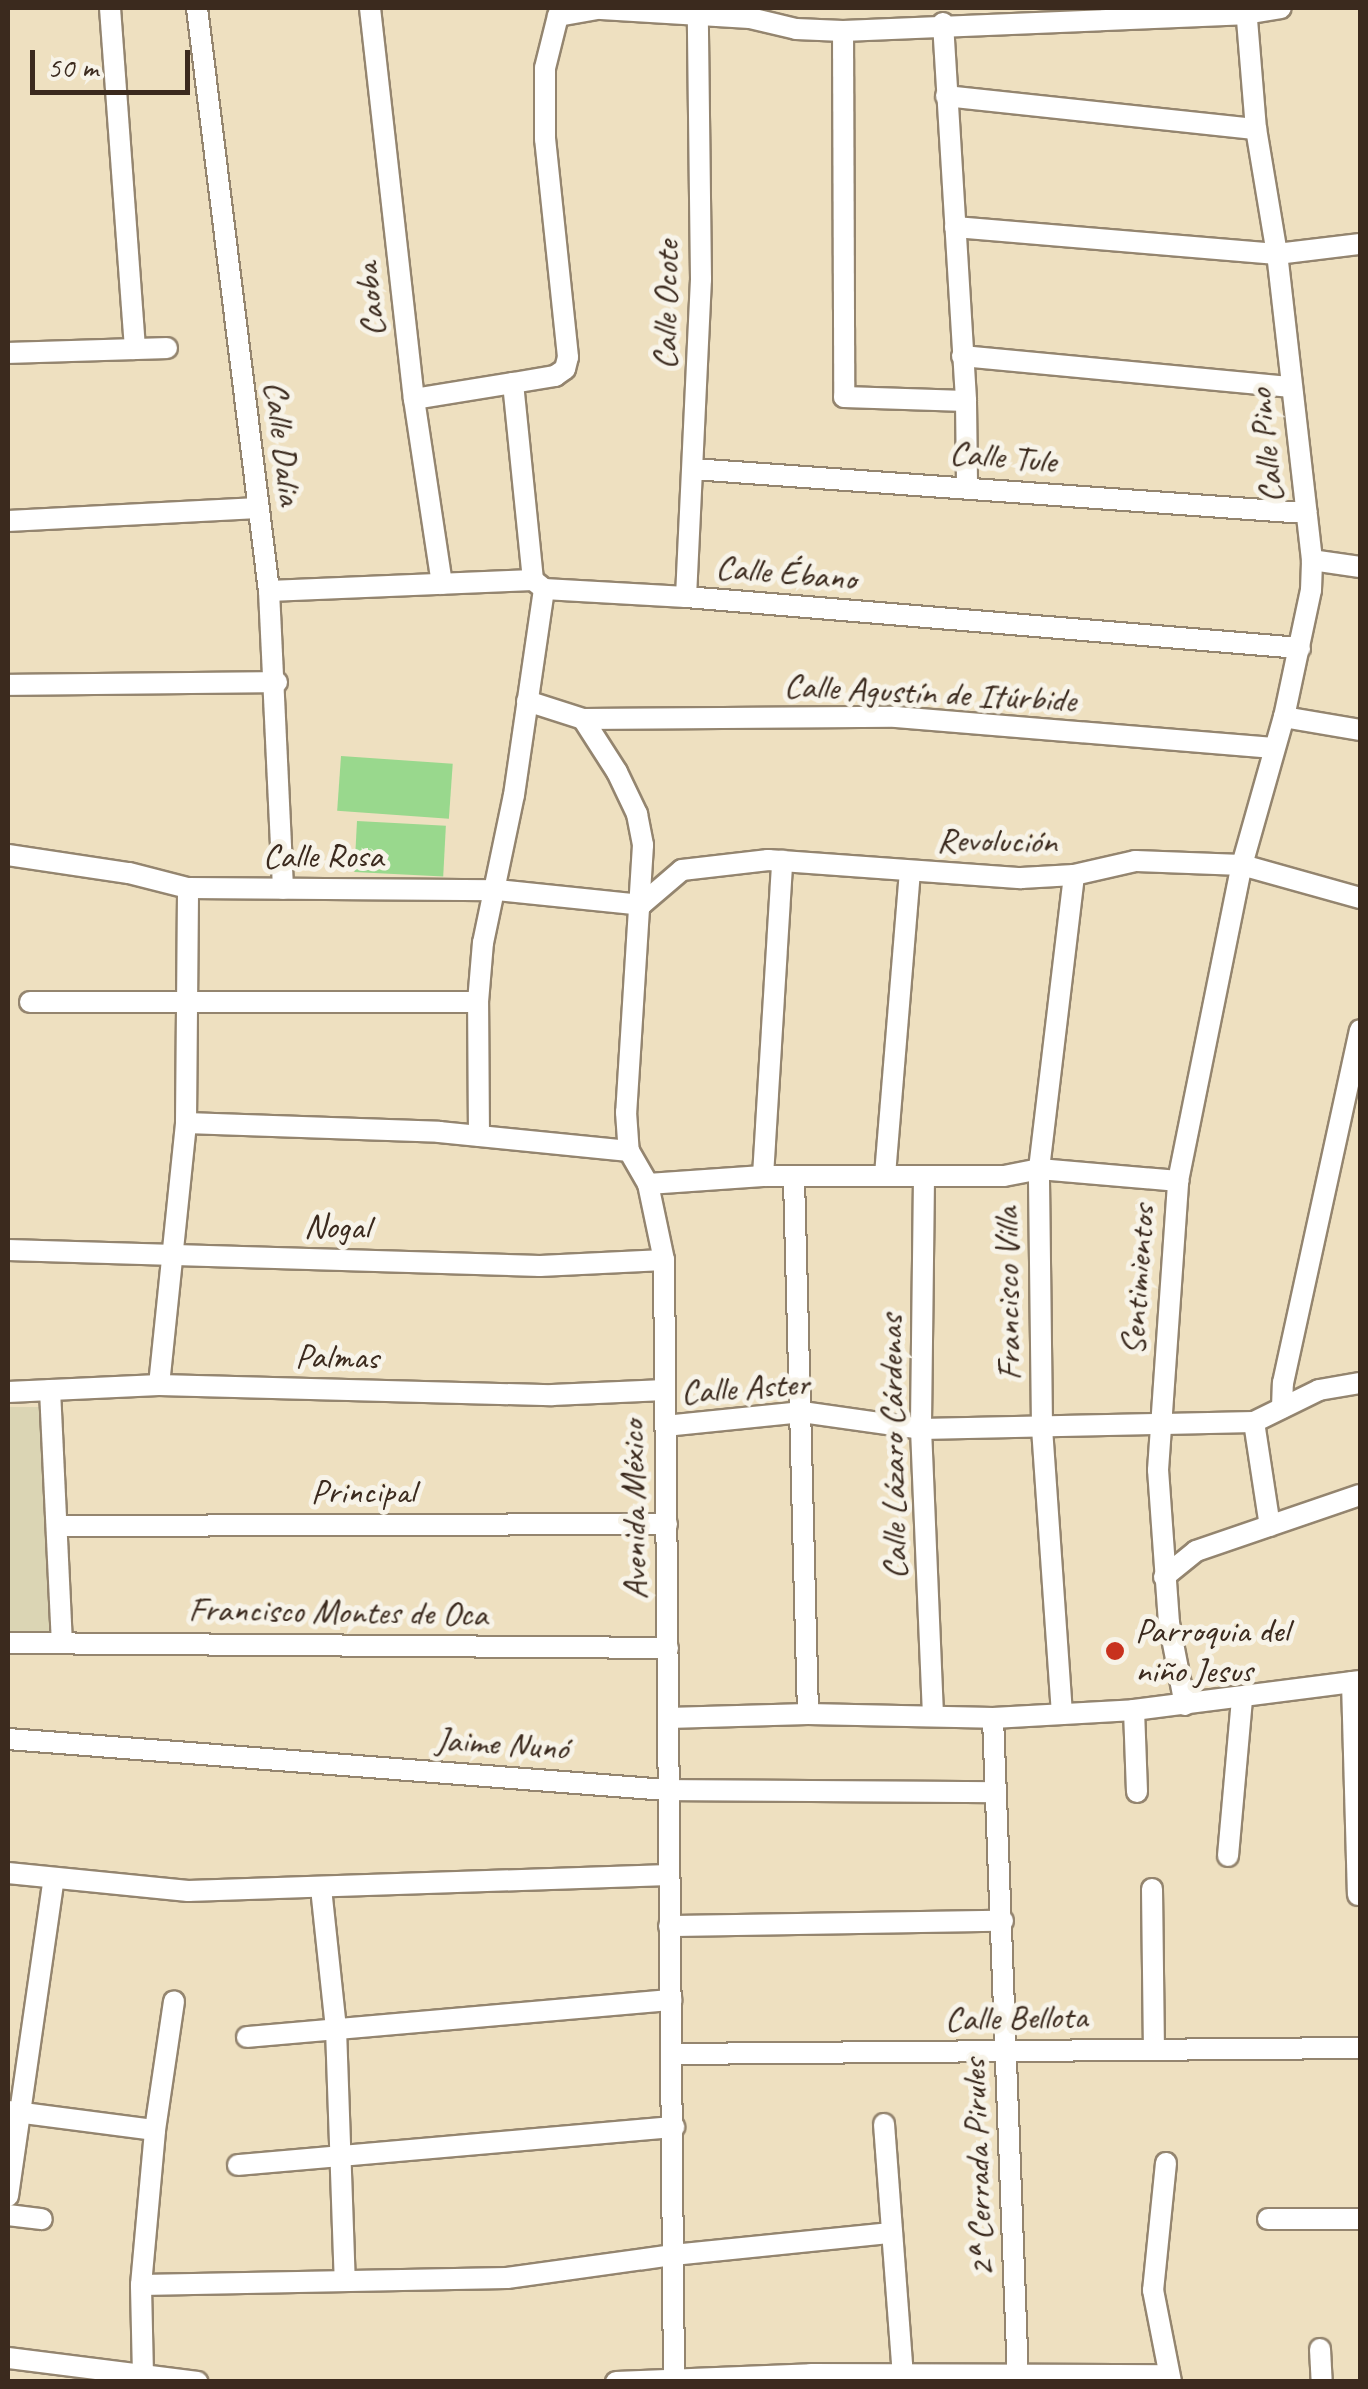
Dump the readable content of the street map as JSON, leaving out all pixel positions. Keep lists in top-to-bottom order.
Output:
{
  "streets": {
    "street": [
      "Caoba",
      "Calle Ocote",
      "Calle Dalia",
      "Calle Pino",
      "Calle Tule",
      "Calle Ébano",
      "Calle Agustín de Itúrbide",
      "Revolución",
      "Calle Rosa",
      "Nogal",
      "Sentimientos",
      "Francisco Villa",
      "Palmas",
      "Calle Aster",
      "Calle Lázaro Cárdenas",
      "Principal",
      "Avenida México",
      "Francisco Montes de Oca",
      "Jaime Nunó",
      "Calle Bellota",
      "2ª Cerrada Pirules"
    ]
  },
  "crossings": [
    ["Caoba", "Calle Ébano"],
    ["Calle Ocote", "Calle Tule"],
    ["Calle Ocote", "Calle Ébano"],
    ["Calle Dalia", "Calle Ébano"],
    ["Calle Dalia", "Calle Rosa"],
    ["Calle Pino", "Calle Tule"],
    ["Calle Pino", "Calle Ébano"],
    ["Calle Pino", "Calle Agustín de Itúrbide"],
    ["Calle Pino", "Revolución"],
    ["Calle Pino", "Sentimientos"],
    ["Calle Agustín de Itúrbide", "Avenida México"],
    ["Revolución", "Calle Rosa"],
    ["Revolución", "Sentimientos"],
    ["Revolución", "Francisco Villa"],
    ["Revolución", "Avenida México"],
    ["Calle Rosa", "Avenida México"],
    ["Nogal", "Avenida México"],
    ["Sentimientos", "Calle Aster"],
    ["Francisco Villa", "Calle Aster"],
    ["Palmas", "Avenida México"],
    ["Calle Aster", "Calle Lázaro Cárdenas"],
    ["Calle Aster", "Avenida México"],
    ["Principal", "Avenida México"],
    ["Avenida México", "Francisco Montes de Oca"],
    ["Avenida México", "Jaime Nunó"],
    ["Avenida México", "Calle Bellota"],
    ["Jaime Nunó", "2ª Cerrada Pirules"],
    ["Calle Bellota", "2ª Cerrada Pirules"]
  ],
  "places": ["Parroquia del niño Jesus"],
  "scale_bar": "50 m"
}
